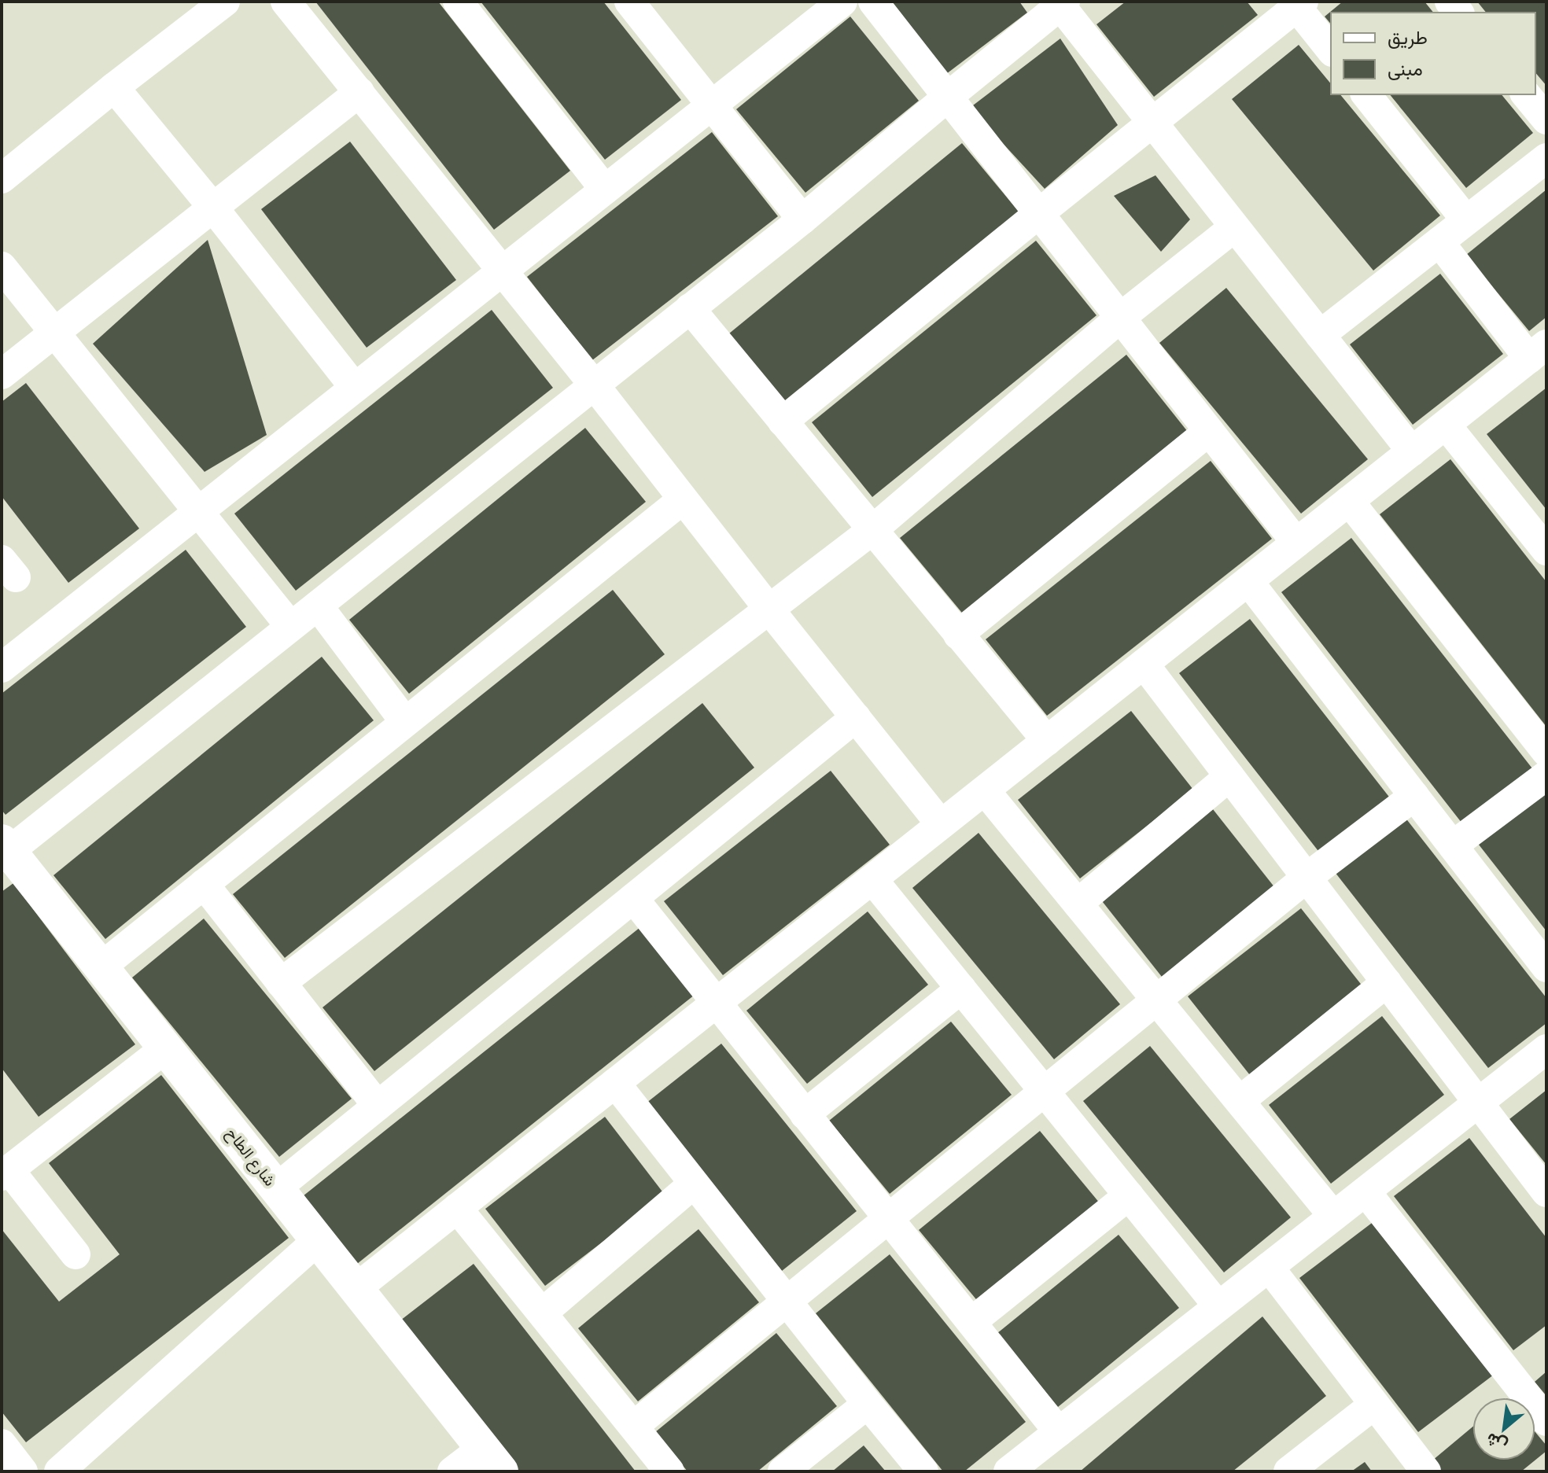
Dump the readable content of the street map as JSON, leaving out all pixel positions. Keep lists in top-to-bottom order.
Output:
{
  "streets": {
    "street": ["شارع الطاح"]
  },
  "legend": ["طريق", "مبنى"],
  "north": "bottom left"
}
